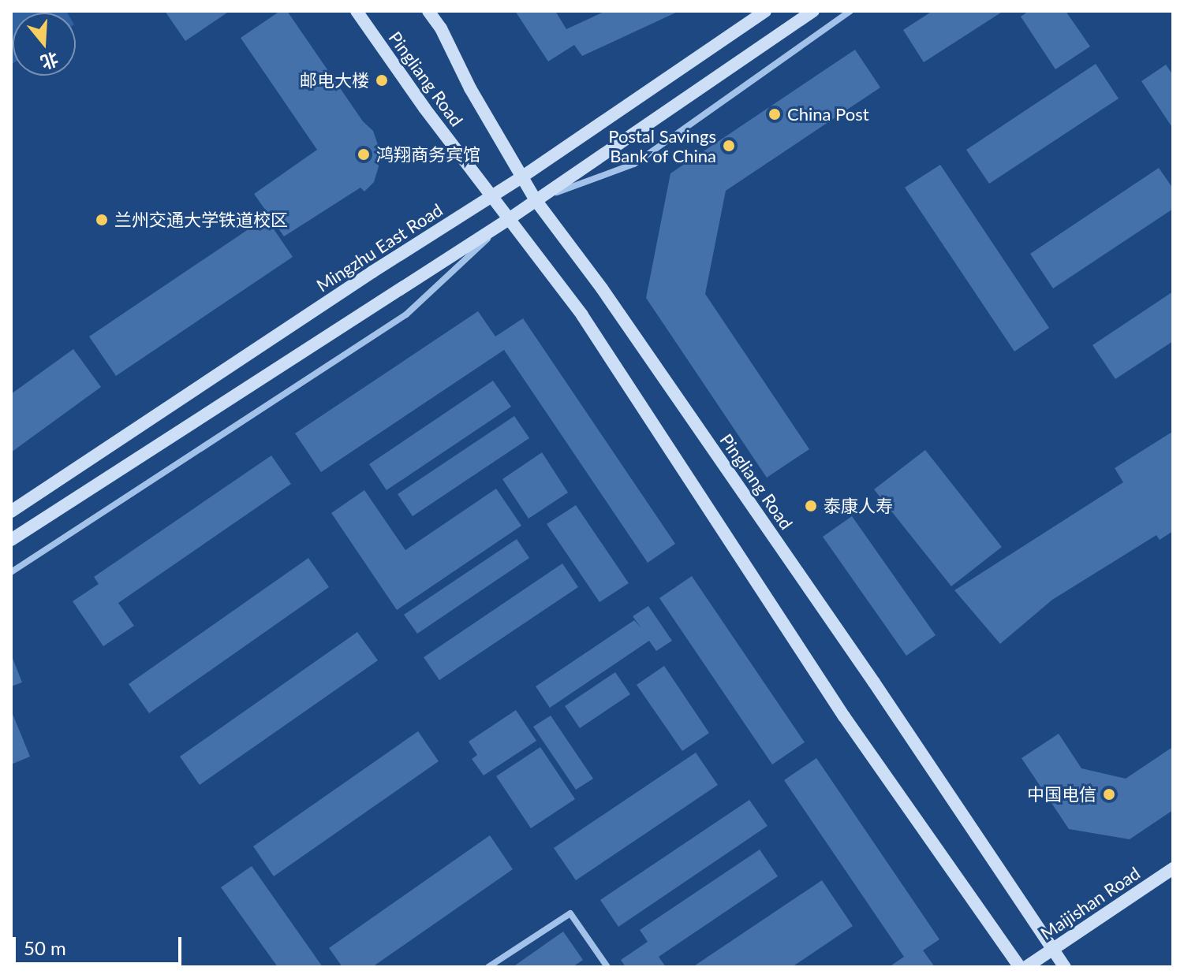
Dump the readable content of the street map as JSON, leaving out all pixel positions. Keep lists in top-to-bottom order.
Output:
{
  "streets": {
    "street": ["Pingliang Road", "Mingzhu East Road", "Maijishan Road"]
  },
  "crossings": [
    ["Pingliang Road", "Mingzhu East Road"],
    ["Pingliang Road", "Maijishan Road"]
  ],
  "places": [
    "邮电大楼",
    "China Post",
    "Postal Savings Bank of China",
    "鸿翔商务宾馆",
    "兰州交通大学铁道校区",
    "泰康人寿",
    "中国电信"
  ],
  "scale_bar": "50 m",
  "north": "bottom"
}
